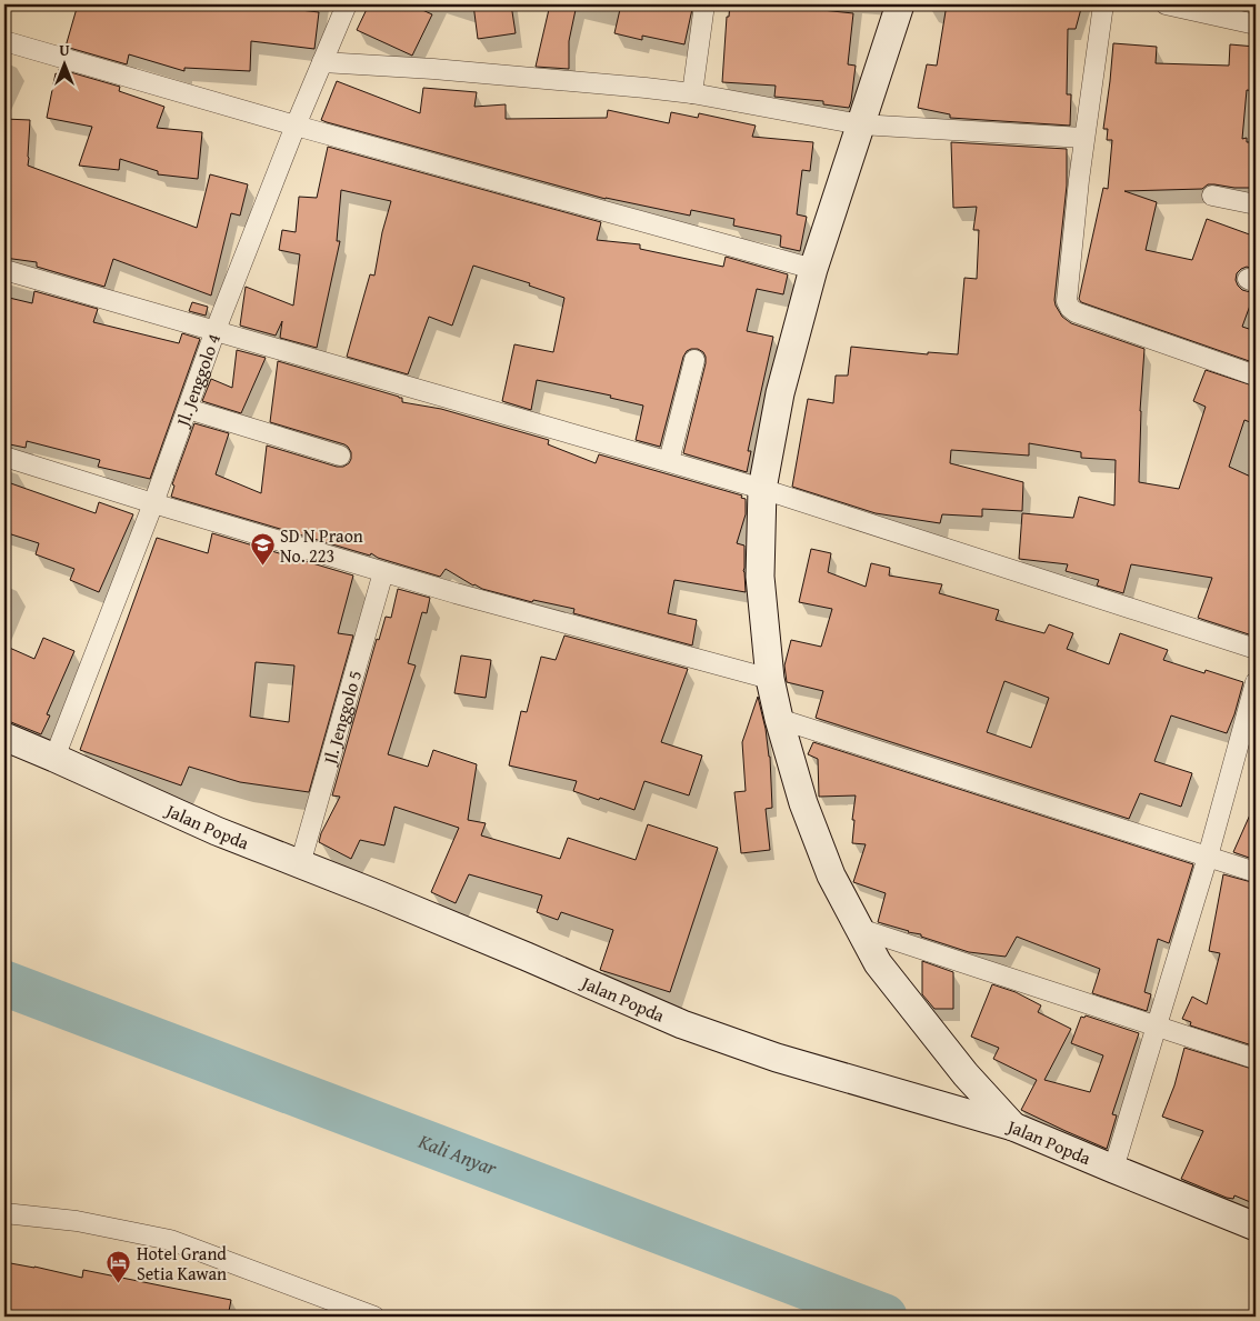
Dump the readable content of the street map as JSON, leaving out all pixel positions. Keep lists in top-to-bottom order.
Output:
{
  "streets": {
    "main road": ["Jalan Popda"],
    "street": ["Jl. Jenggolo 4", "Jl. Jenggolo 5"]
  },
  "crossings": [
    ["Jl. Jenggolo 4", "Jalan Popda"],
    ["Jl. Jenggolo 5", "Jalan Popda"]
  ],
  "water": ["Kali Anyar"],
  "places": {
    "school or university": ["SD N Praon No. 223"],
    "hotel": ["Hotel Grand Setia Kawan"]
  },
  "north": "top"
}
